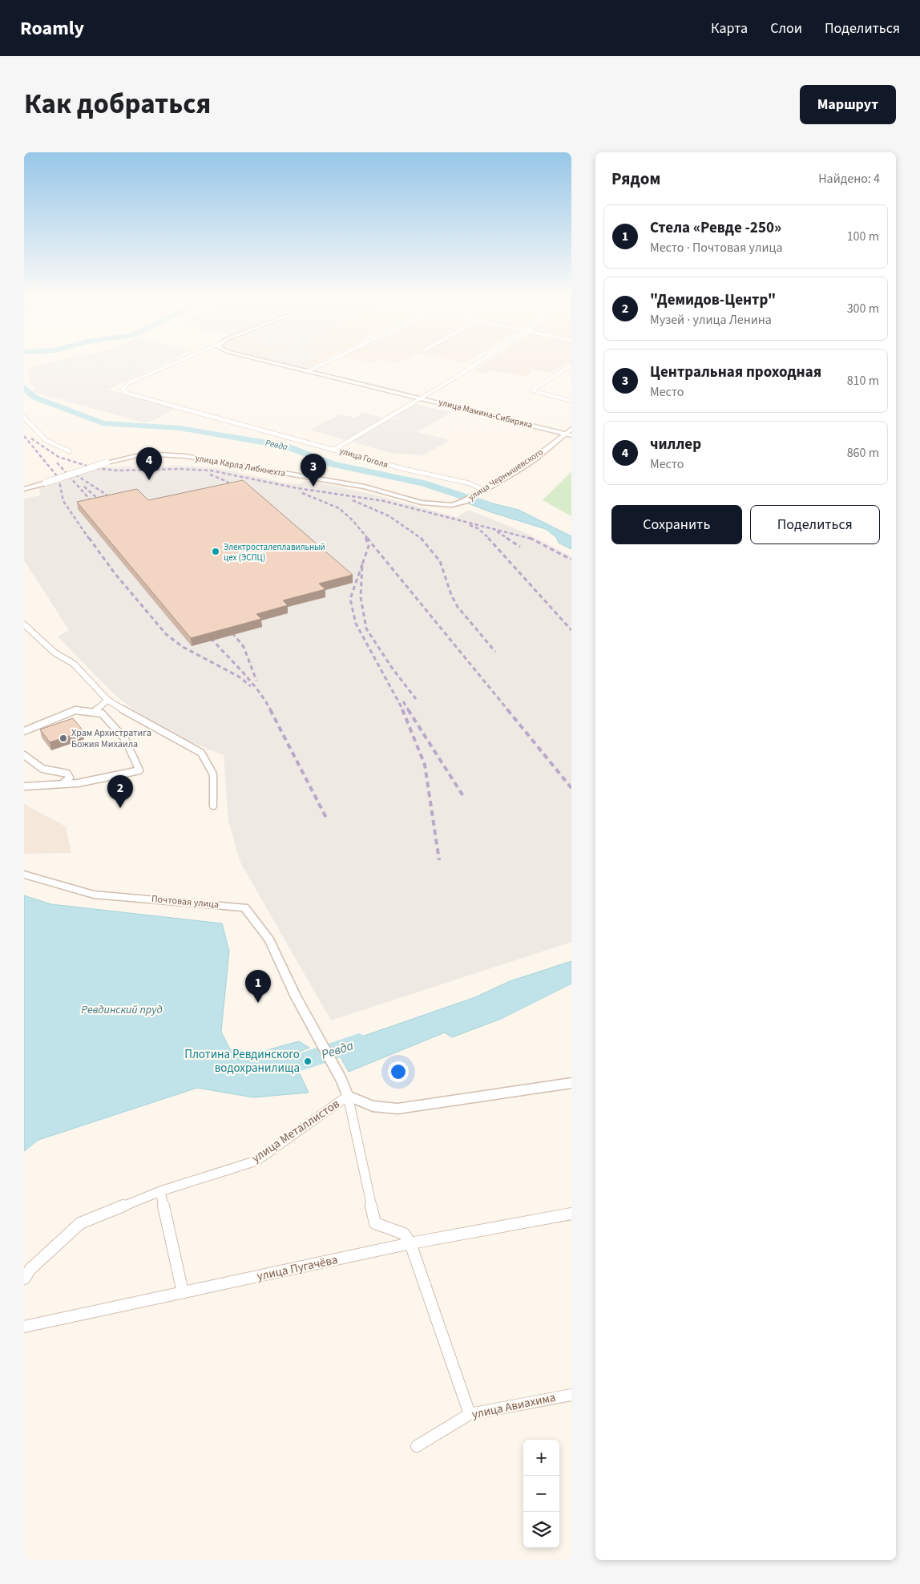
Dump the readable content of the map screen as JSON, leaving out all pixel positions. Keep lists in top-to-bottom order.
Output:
{
  "streets": {
    "main road": ["улица Карла Либкнехта", "улица Чернышевского"],
    "street": [
      "улица Мамина-Сибиряка",
      "улица Гоголя",
      "Почтовая улица",
      "улица Металлистов",
      "улица Пугачёва",
      "улица Авиахима"
    ]
  },
  "crossings": [
    ["улица Мамина-Сибиряка", "улица Чернышевского"],
    ["улица Гоголя", "улица Чернышевского"],
    ["улица Карла Либкнехта", "улица Чернышевского"],
    ["Почтовая улица", "улица Металлистов"]
  ],
  "water": ["Ревда", "Ревдинский пруд"],
  "places": ["Электросталеплавильный цех (ЭСПЦ)", "Храм Архистратига Божия Михаила", "Плотина Ревдинского водохранилища"],
  "page": {
    "header": "Roamly",
    "nav": ["Карта", "Слои", "Поделиться"],
    "title": "Как добраться",
    "buttons": [
      "Маршрут",
      ["Сохранить", "Поделиться"]
    ],
    "heading": ["Рядом", "Найдено: 4"],
    "list": [
      {
        "mark": "1",
        "name": "Стела «Ревде -250»",
        "note": "Место · Почтовая улица",
        "value": "100 m"
      },
      {
        "mark": "2",
        "name": "\"Демидов-Центр\"",
        "note": "Музей · улица Ленина",
        "value": "300 m"
      },
      {
        "mark": "3",
        "name": "Центральная проходная",
        "note": "Место",
        "value": "810 m"
      },
      {
        "mark": "4",
        "name": "чиллер",
        "note": "Место",
        "value": "860 m"
      }
    ],
    "pins": [
      "4",
      "3",
      "2",
      "1"
    ],
    "map_buttons": ["+", "−"]
  }
}
